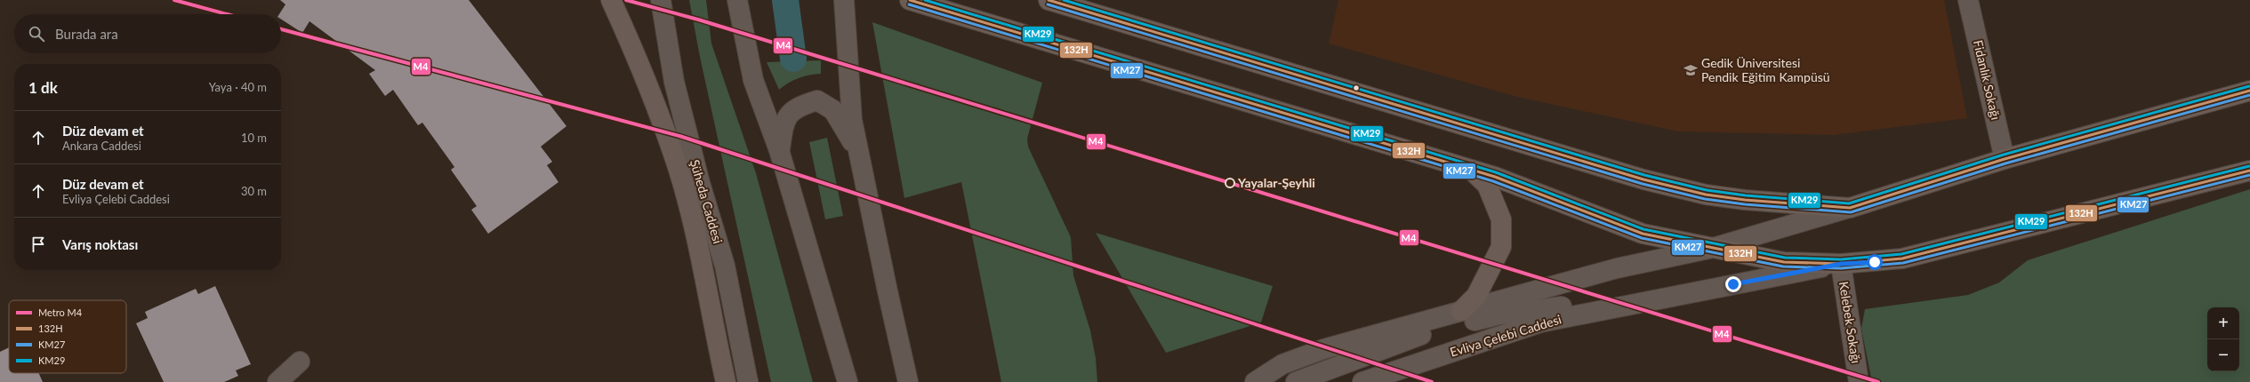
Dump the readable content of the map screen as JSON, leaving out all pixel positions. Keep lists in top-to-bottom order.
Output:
{
  "streets": {
    "street": [
      "Fidanlık Sokağı",
      "Şüheda Caddesi",
      "Kelebek Sokağı",
      "Evliya Çelebi Caddesi"
    ]
  },
  "crossings": [
    ["Kelebek Sokağı", "Evliya Çelebi Caddesi"]
  ],
  "places": {
    "school or university": ["Gedik Üniversitesi Pendik Eğitim Kampüsü"],
    "other": ["Yayalar-Şeyhli"]
  },
  "lines": [
    "metro line M4",
    "transit line 132H",
    "transit line KM29",
    "transit line KM27"
  ],
  "legend": [
    "Metro M4",
    "132H",
    "KM27",
    "KM29"
  ],
  "page": {
    "search": "Burada ara",
    "heading": ["1 dk", "Yaya · 40 m"],
    "list": [
      ["Düz devam et", "Ankara Caddesi", "10 m"],
      ["Düz devam et", "Evliya Çelebi Caddesi", "30 m"],
      "Varış noktası"
    ],
    "map_buttons": ["+", "−"]
  }
}
